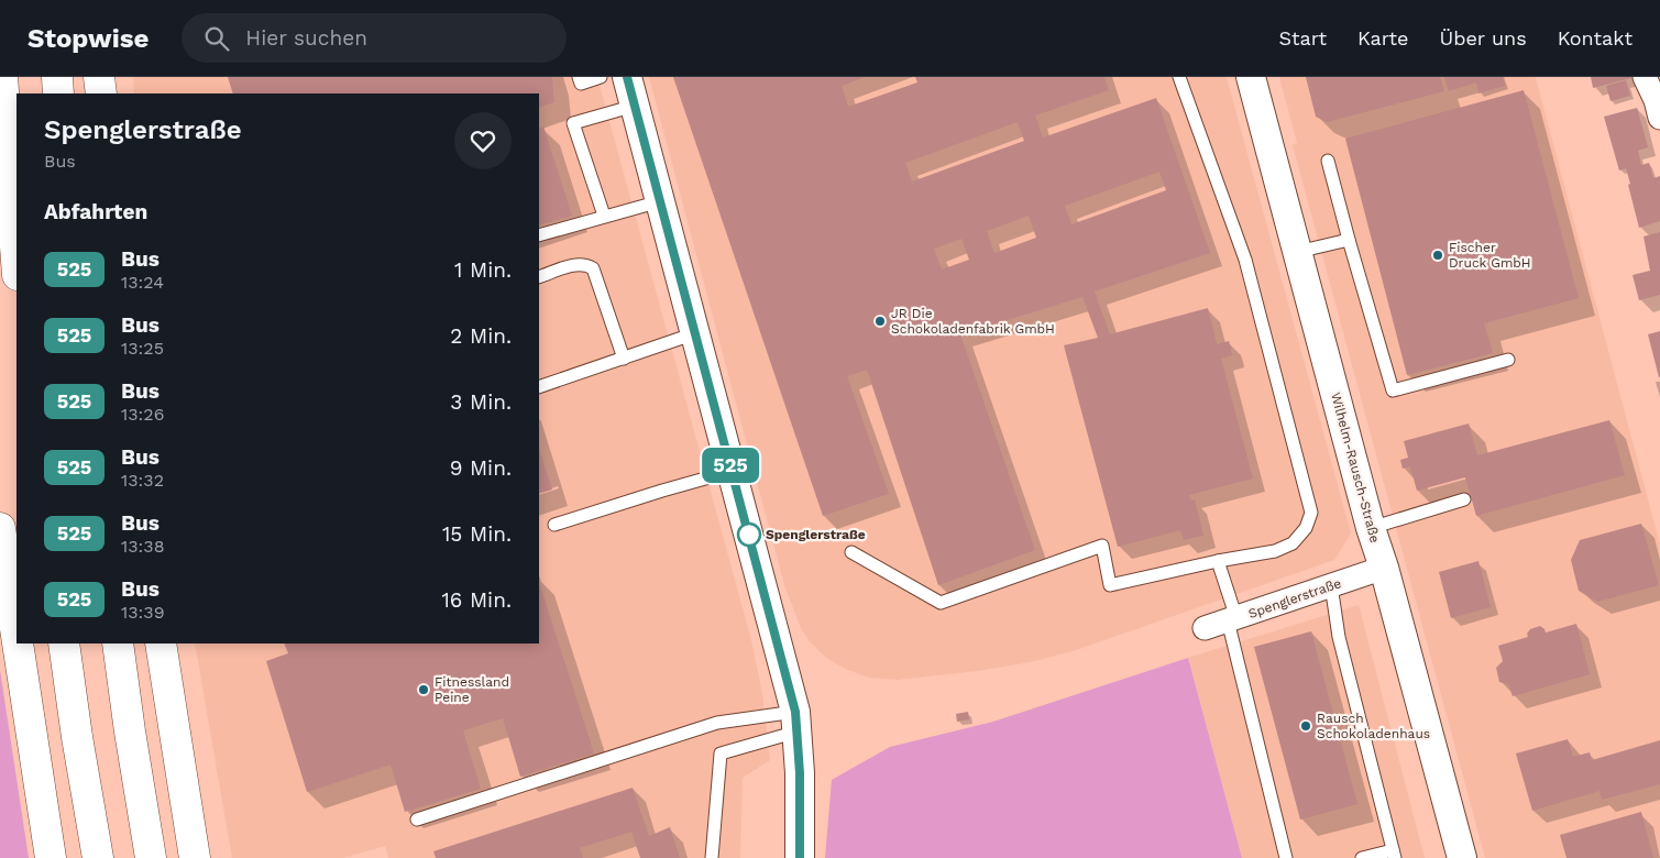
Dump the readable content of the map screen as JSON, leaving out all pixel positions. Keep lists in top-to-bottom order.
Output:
{
  "streets": {
    "street": ["Wilhelm-Rausch-Straße", "Spenglerstraße"]
  },
  "crossings": [
    ["Wilhelm-Rausch-Straße", "Spenglerstraße"]
  ],
  "places": [
    "Fischer Druck GmbH",
    "JR Die Schokoladenfabrik GmbH",
    "Spenglerstraße",
    "Fitnessland Peine",
    "Rausch Schokoladenhaus"
  ],
  "lines": ["bus line 525"],
  "page": {
    "header": "Stopwise",
    "search": "Hier suchen",
    "nav": [
      "Start",
      "Karte",
      "Über uns",
      "Kontakt"
    ],
    "on_map": "525",
    "heading": [
      ["Spenglerstraße", "Bus"],
      "Abfahrten"
    ],
    "list": [
      {
        "mark": "525",
        "name": "Bus",
        "note": "13:24",
        "value": "1 Min."
      },
      {
        "mark": "525",
        "name": "Bus",
        "note": "13:25",
        "value": "2 Min."
      },
      {
        "mark": "525",
        "name": "Bus",
        "note": "13:26",
        "value": "3 Min."
      },
      {
        "mark": "525",
        "name": "Bus",
        "note": "13:32",
        "value": "9 Min."
      },
      {
        "mark": "525",
        "name": "Bus",
        "note": "13:38",
        "value": "15 Min."
      },
      {
        "mark": "525",
        "name": "Bus",
        "note": "13:39",
        "value": "16 Min."
      }
    ]
  }
}
